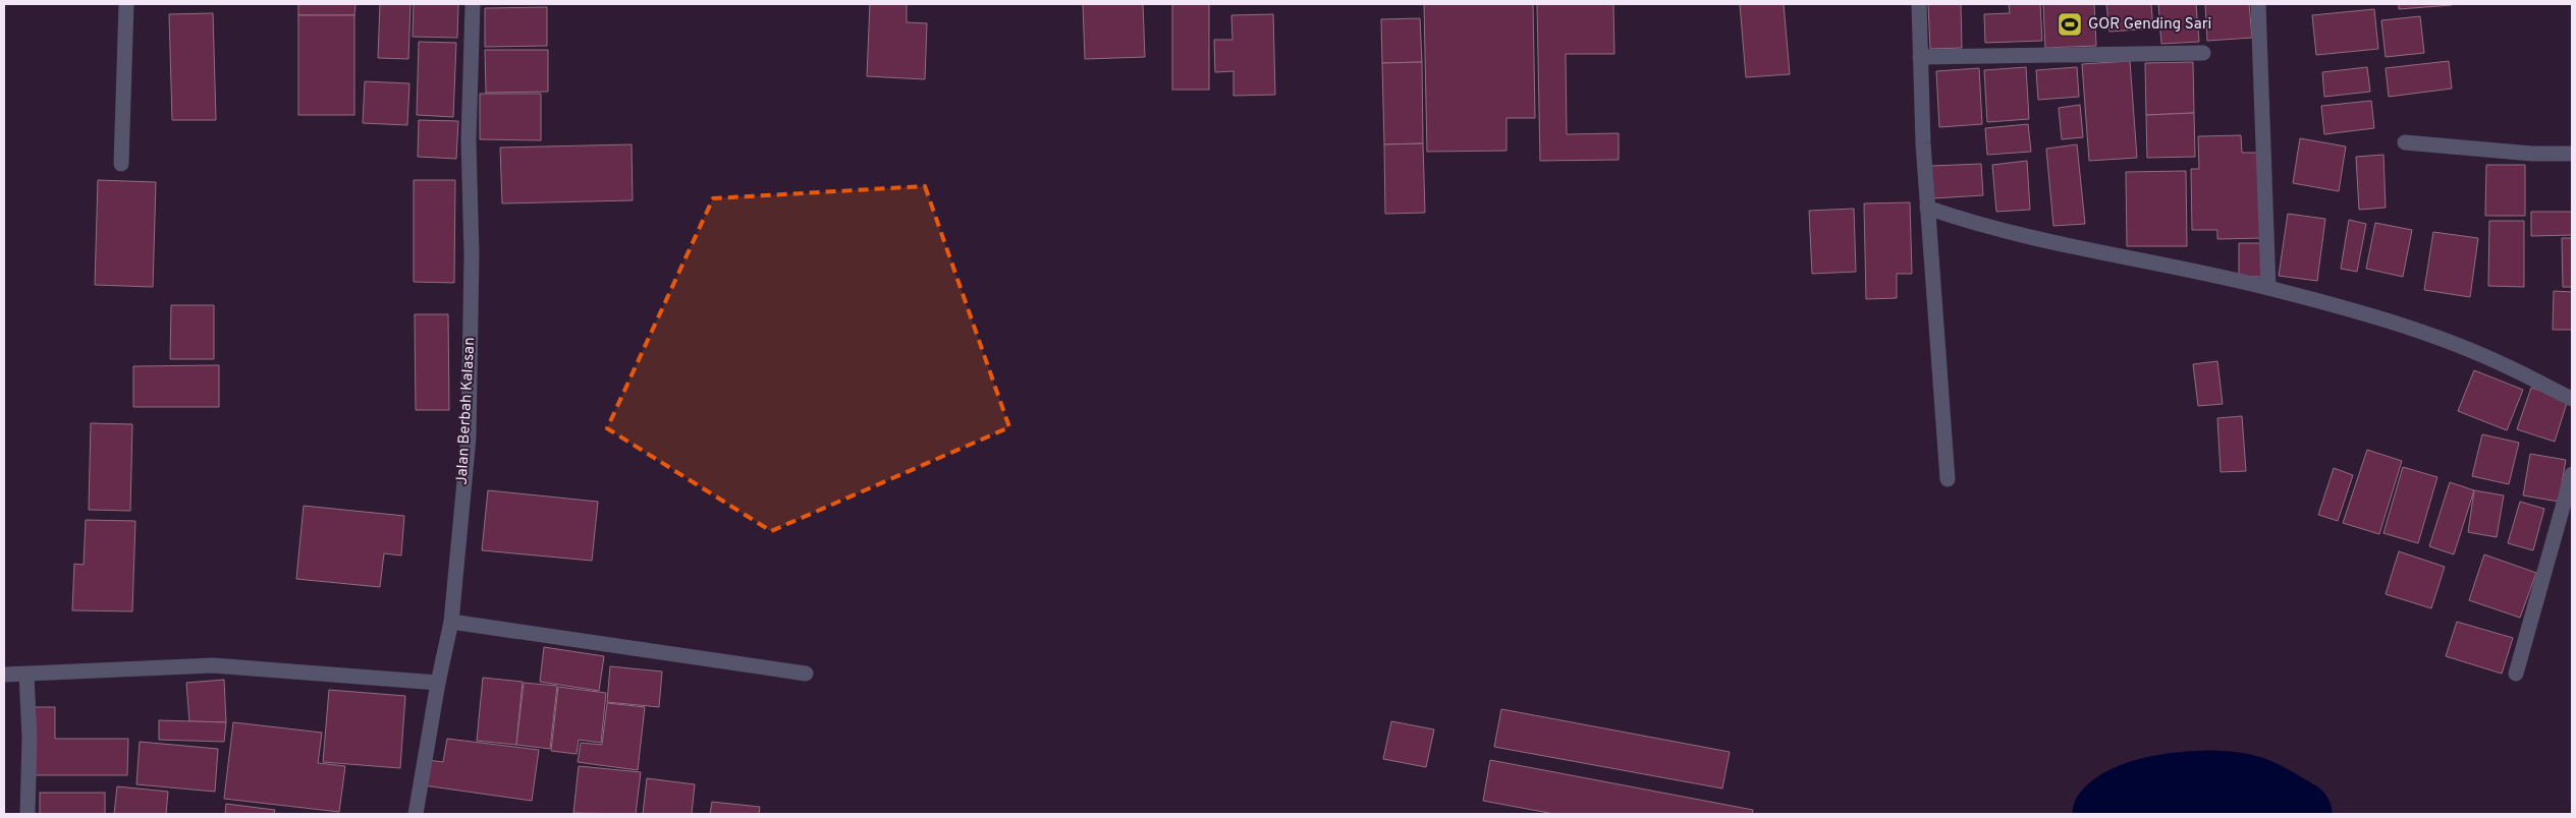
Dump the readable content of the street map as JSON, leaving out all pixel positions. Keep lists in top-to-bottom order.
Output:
{
  "streets": {
    "street": ["Jalan Berbah Kalasan"]
  },
  "places": {
    "sports": ["GOR Gending Sari"]
  }
}
